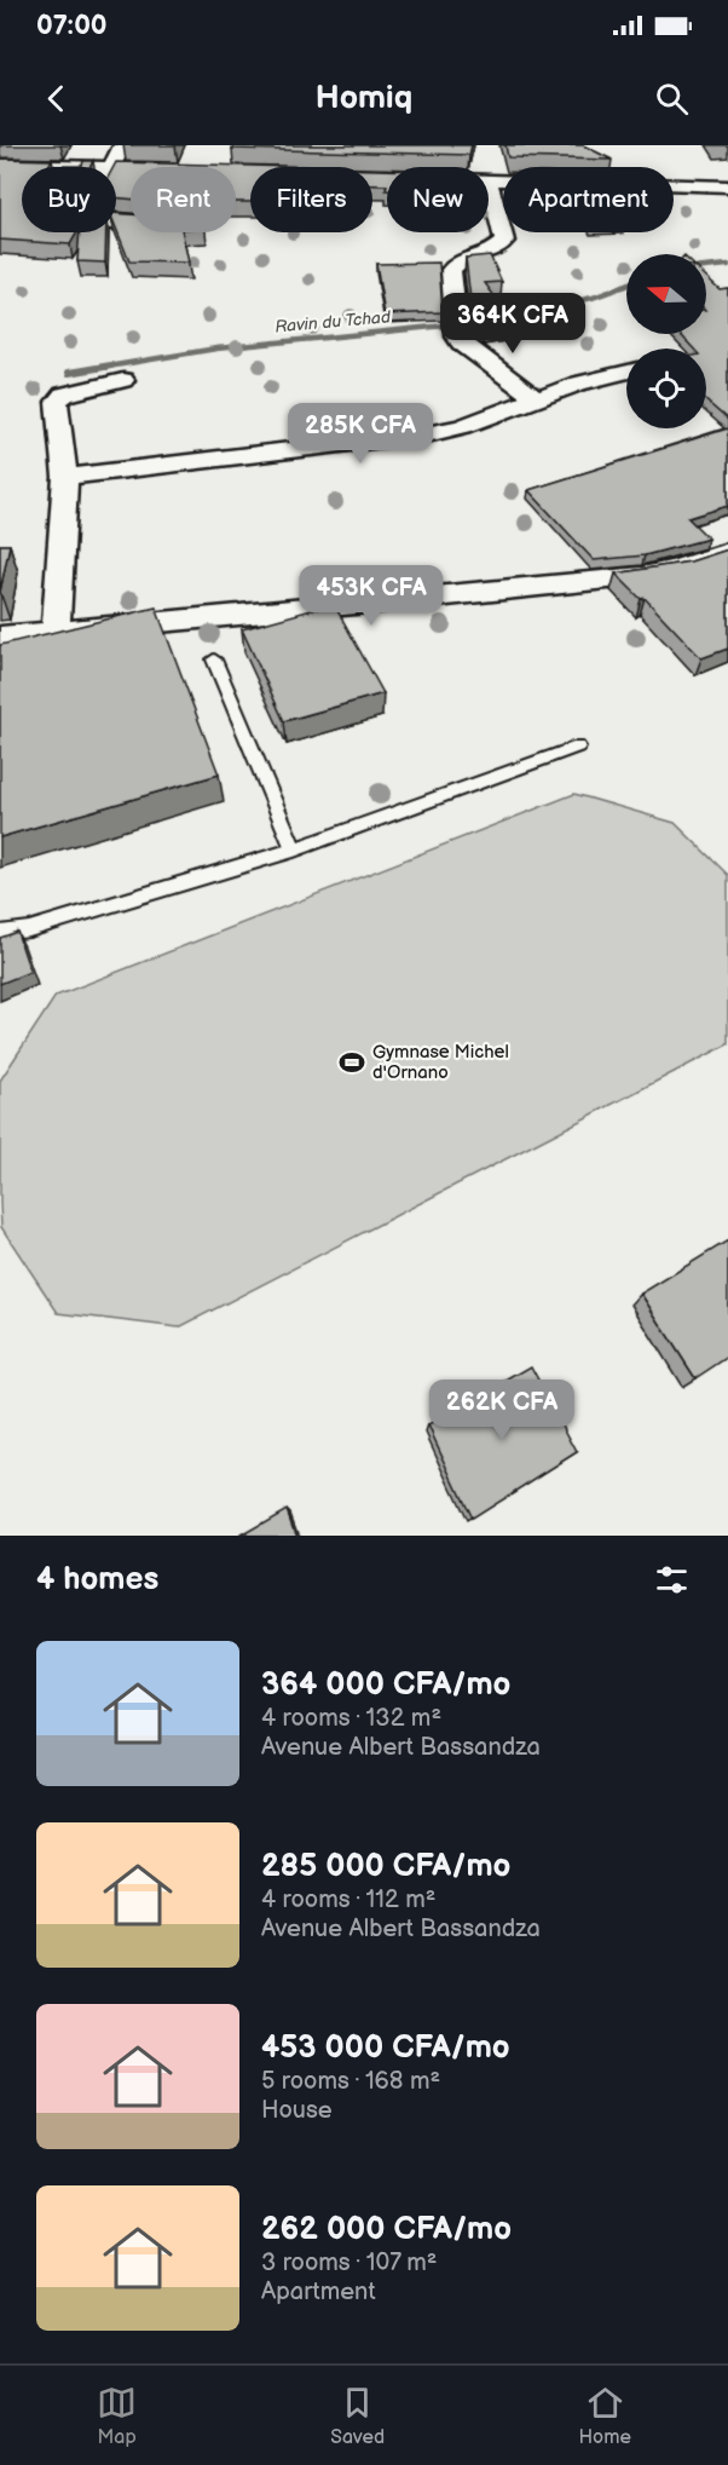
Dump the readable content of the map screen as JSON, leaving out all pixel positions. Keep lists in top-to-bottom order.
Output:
{
  "water": ["Ravin du Tchad"],
  "places": {
    "sports": ["Gymnase Michel d'Ornano"]
  },
  "north": "left",
  "page": {
    "status": "07:00",
    "header": "Homiq",
    "chip": [
      "Buy",
      "Rent",
      "Filters",
      "New",
      "Apartment"
    ],
    "price": [
      "364K CFA",
      "285K CFA",
      "453K CFA",
      "262K CFA"
    ],
    "heading": "4 homes",
    "list": [
      {
        "name": "364 000 CFA/mo",
        "note": "4 rooms · 132 m² · Avenue Albert Bassandza"
      },
      {
        "name": "285 000 CFA/mo",
        "note": "4 rooms · 112 m² · Avenue Albert Bassandza"
      },
      {
        "name": "453 000 CFA/mo",
        "note": "5 rooms · 168 m² · House"
      },
      {
        "name": "262 000 CFA/mo",
        "note": "3 rooms · 107 m² · Apartment"
      }
    ],
    "tabs": ["Map", "Saved", "Home"]
  }
}
